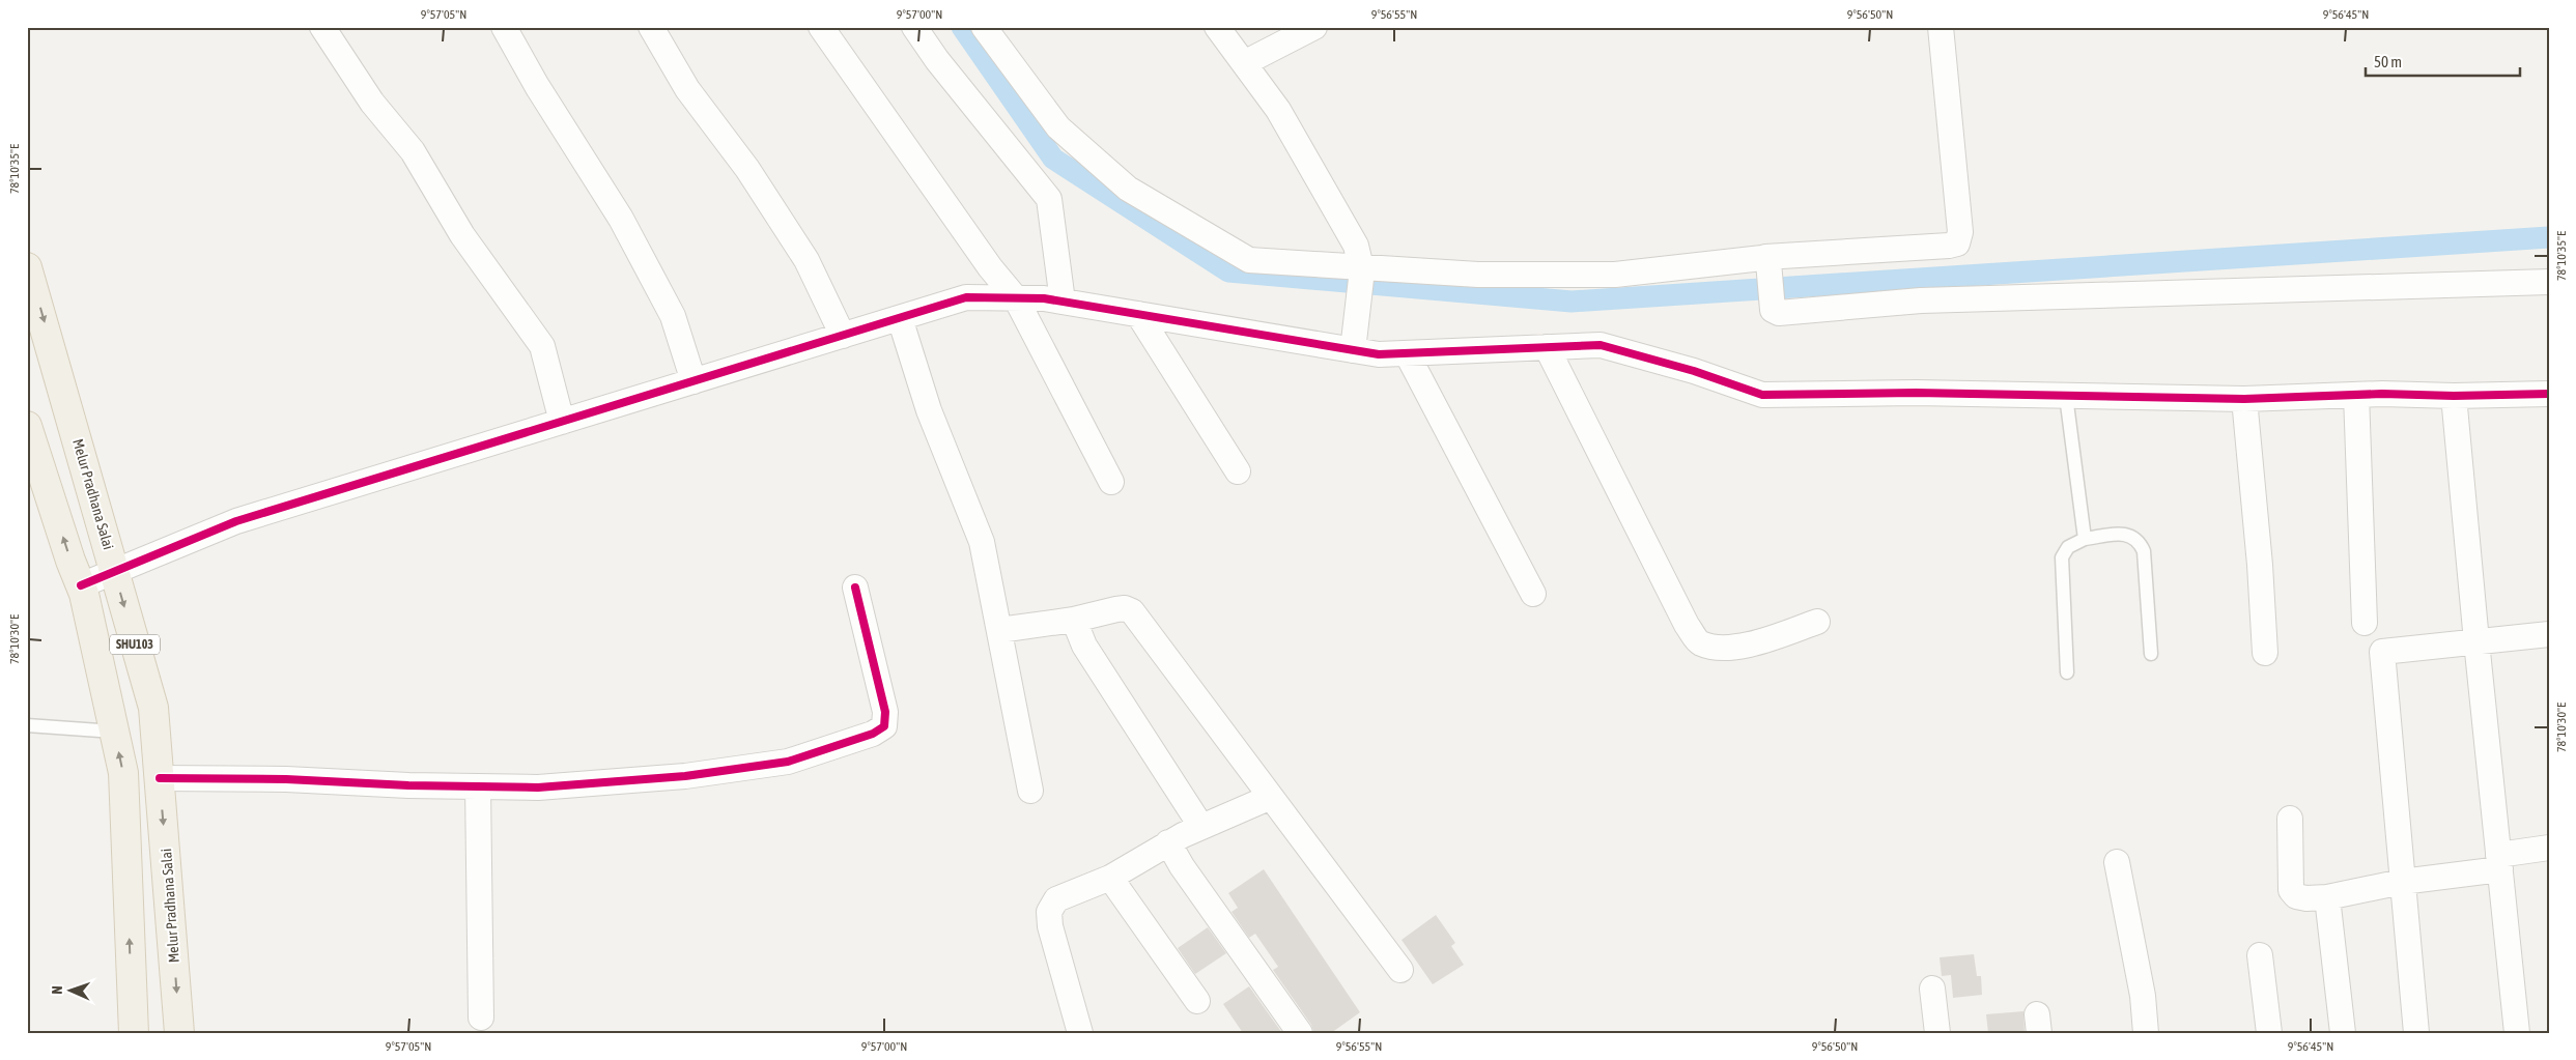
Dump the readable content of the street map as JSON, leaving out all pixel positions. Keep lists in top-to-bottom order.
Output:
{
  "streets": {
    "main road": ["Melur Pradhana Salai", "SHU103"]
  },
  "scale_bar": "50 m",
  "north": "left",
  "coordinates": [
    "9°57'05\"N",
    "9°57'00\"N",
    "9°56'55\"N",
    "9°56'50\"N",
    "9°56'45\"N",
    "78°10'35\"E",
    "78°10'30\"E"
  ]
}
